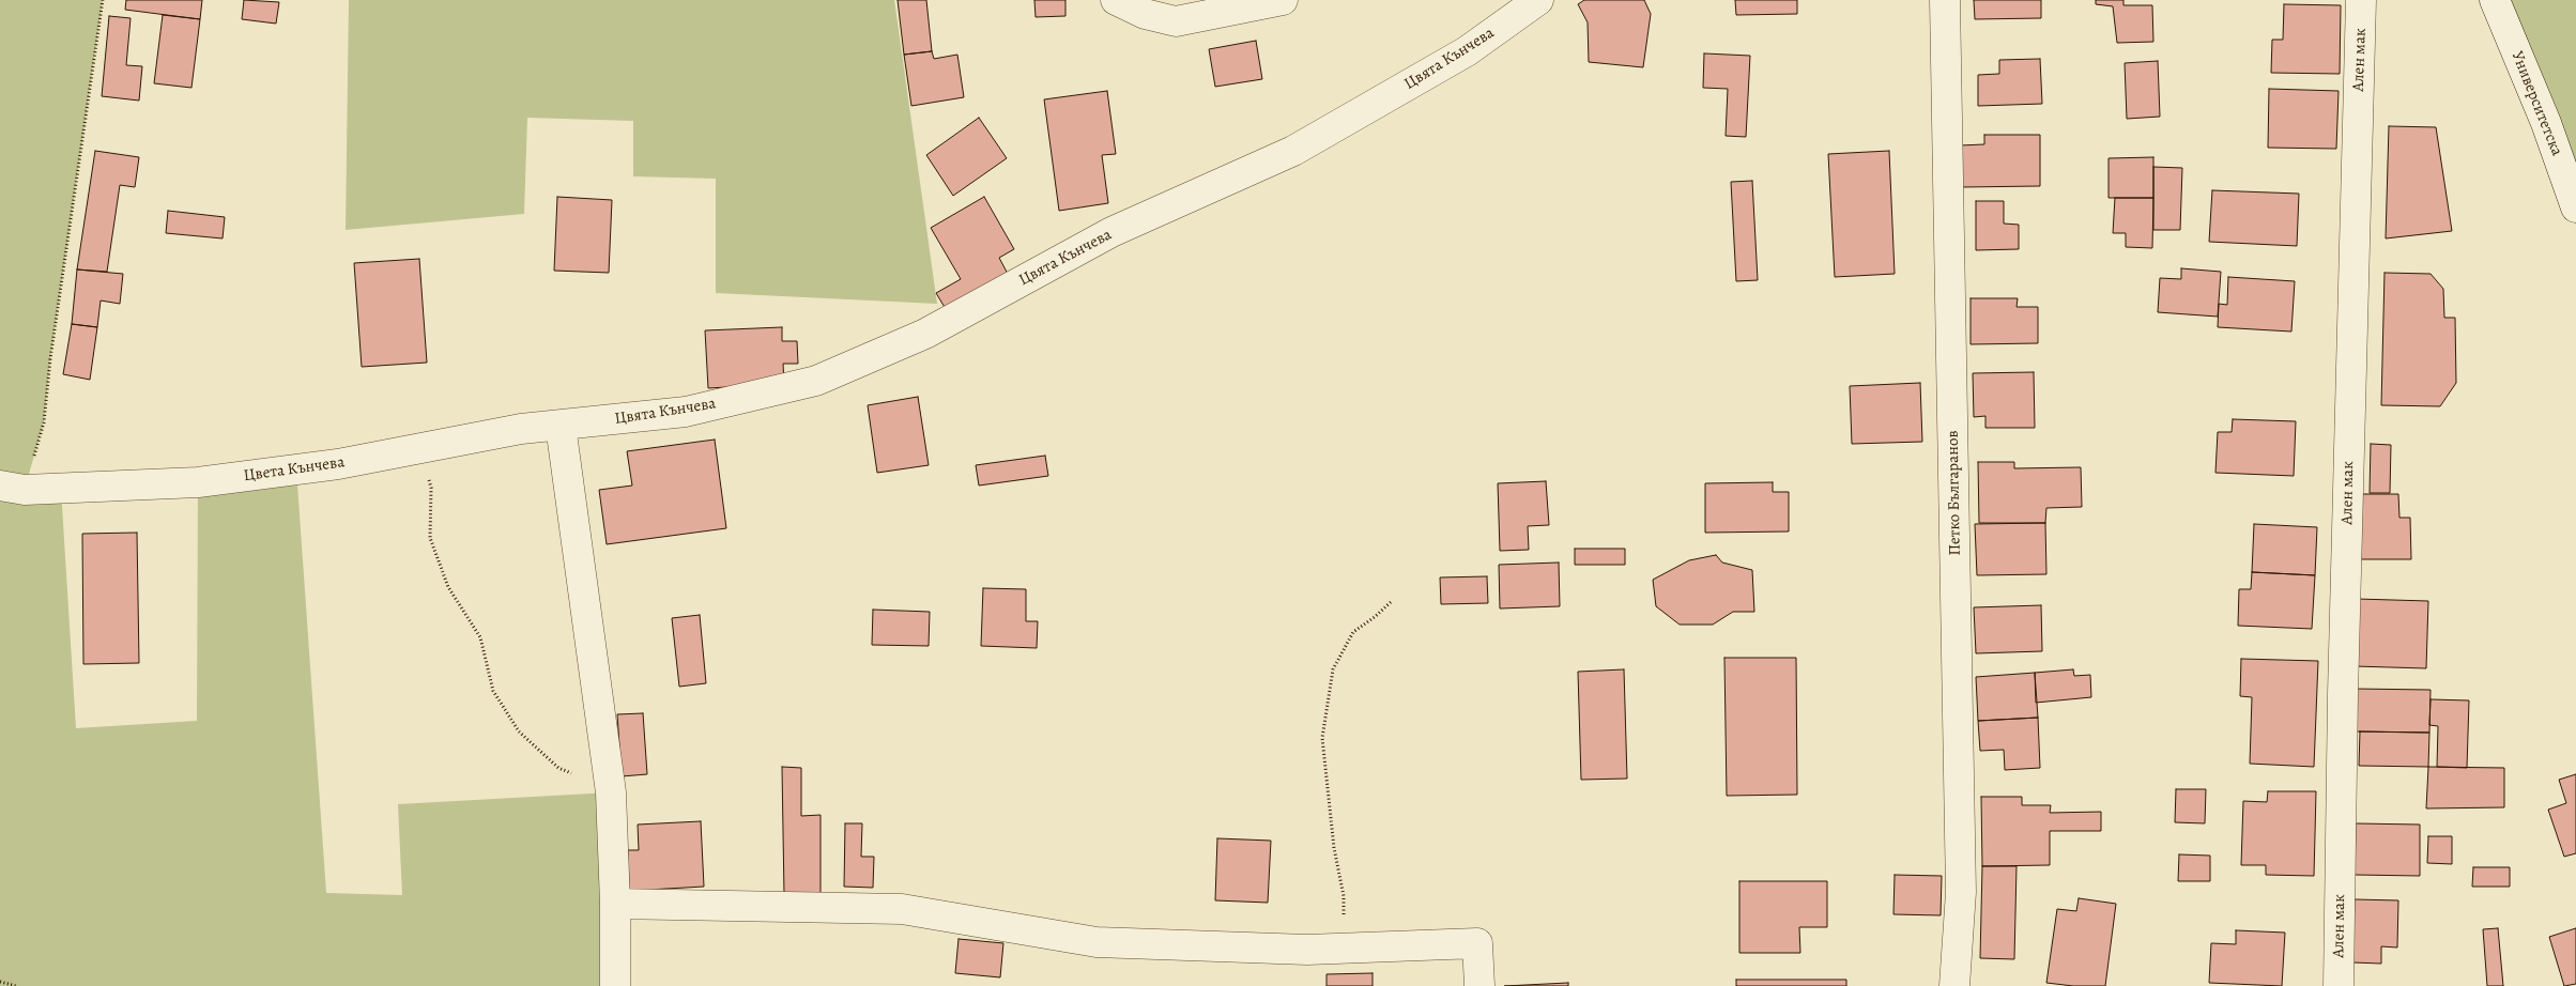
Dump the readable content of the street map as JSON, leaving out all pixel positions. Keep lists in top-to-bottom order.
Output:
{
  "streets": {
    "street": [
      "Цвята Кънчева",
      "Ален мак",
      "Университетска",
      "Цвета Кънчева",
      "Петко Българанов"
    ]
  },
  "crossings": [
    ["Цвята Кънчева", "Цвета Кънчева"]
  ]
}
